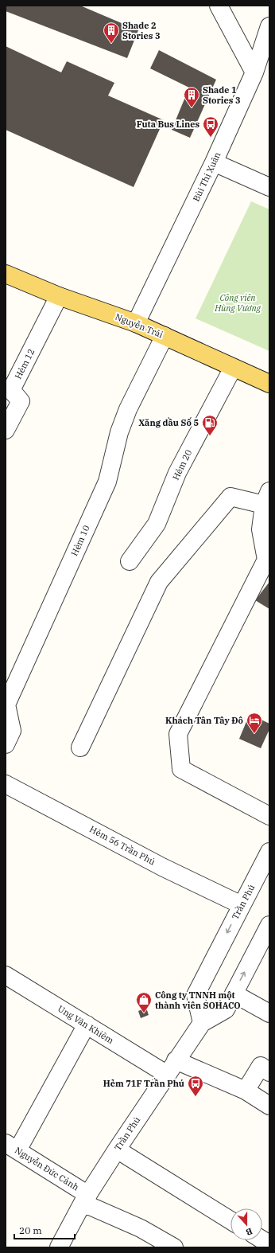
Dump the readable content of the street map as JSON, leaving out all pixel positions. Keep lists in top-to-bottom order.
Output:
{
  "streets": {
    "main road": ["Nguyễn Trãi"],
    "street": [
      "Bùi Thị Xuân",
      "Hẻm 12",
      "Hẻm 20",
      "Hẻm 10",
      "Hẻm 56 Trần Phú",
      "Trần Phú",
      "Ung Văn Khiêm",
      "Nguyễn Đức Cảnh"
    ]
  },
  "crossings": [
    ["Bùi Thị Xuân", "Nguyễn Trãi"],
    ["Nguyễn Trãi", "Hẻm 12"],
    ["Nguyễn Trãi", "Hẻm 20"],
    ["Nguyễn Trãi", "Hẻm 10"],
    ["Hẻm 56 Trần Phú", "Trần Phú"],
    ["Trần Phú", "Ung Văn Khiêm"],
    ["Trần Phú", "Nguyễn Đức Cảnh"]
  ],
  "parks": ["Công viên Hùng Vương"],
  "places": {
    "building": ["Shade 2 Stories 3", "Shade 1 Stories 3"],
    "bus stop": ["Futa Bus Lines", "Hẻm 71F Trần Phú"],
    "fuel station": ["Xăng dầu Số 5"],
    "hotel": ["Khách Tân Tây Đô"],
    "shop": ["Công ty TNNH một thành viên SOHACO"]
  },
  "scale_bar": "20 m",
  "north": "bottom"
}
